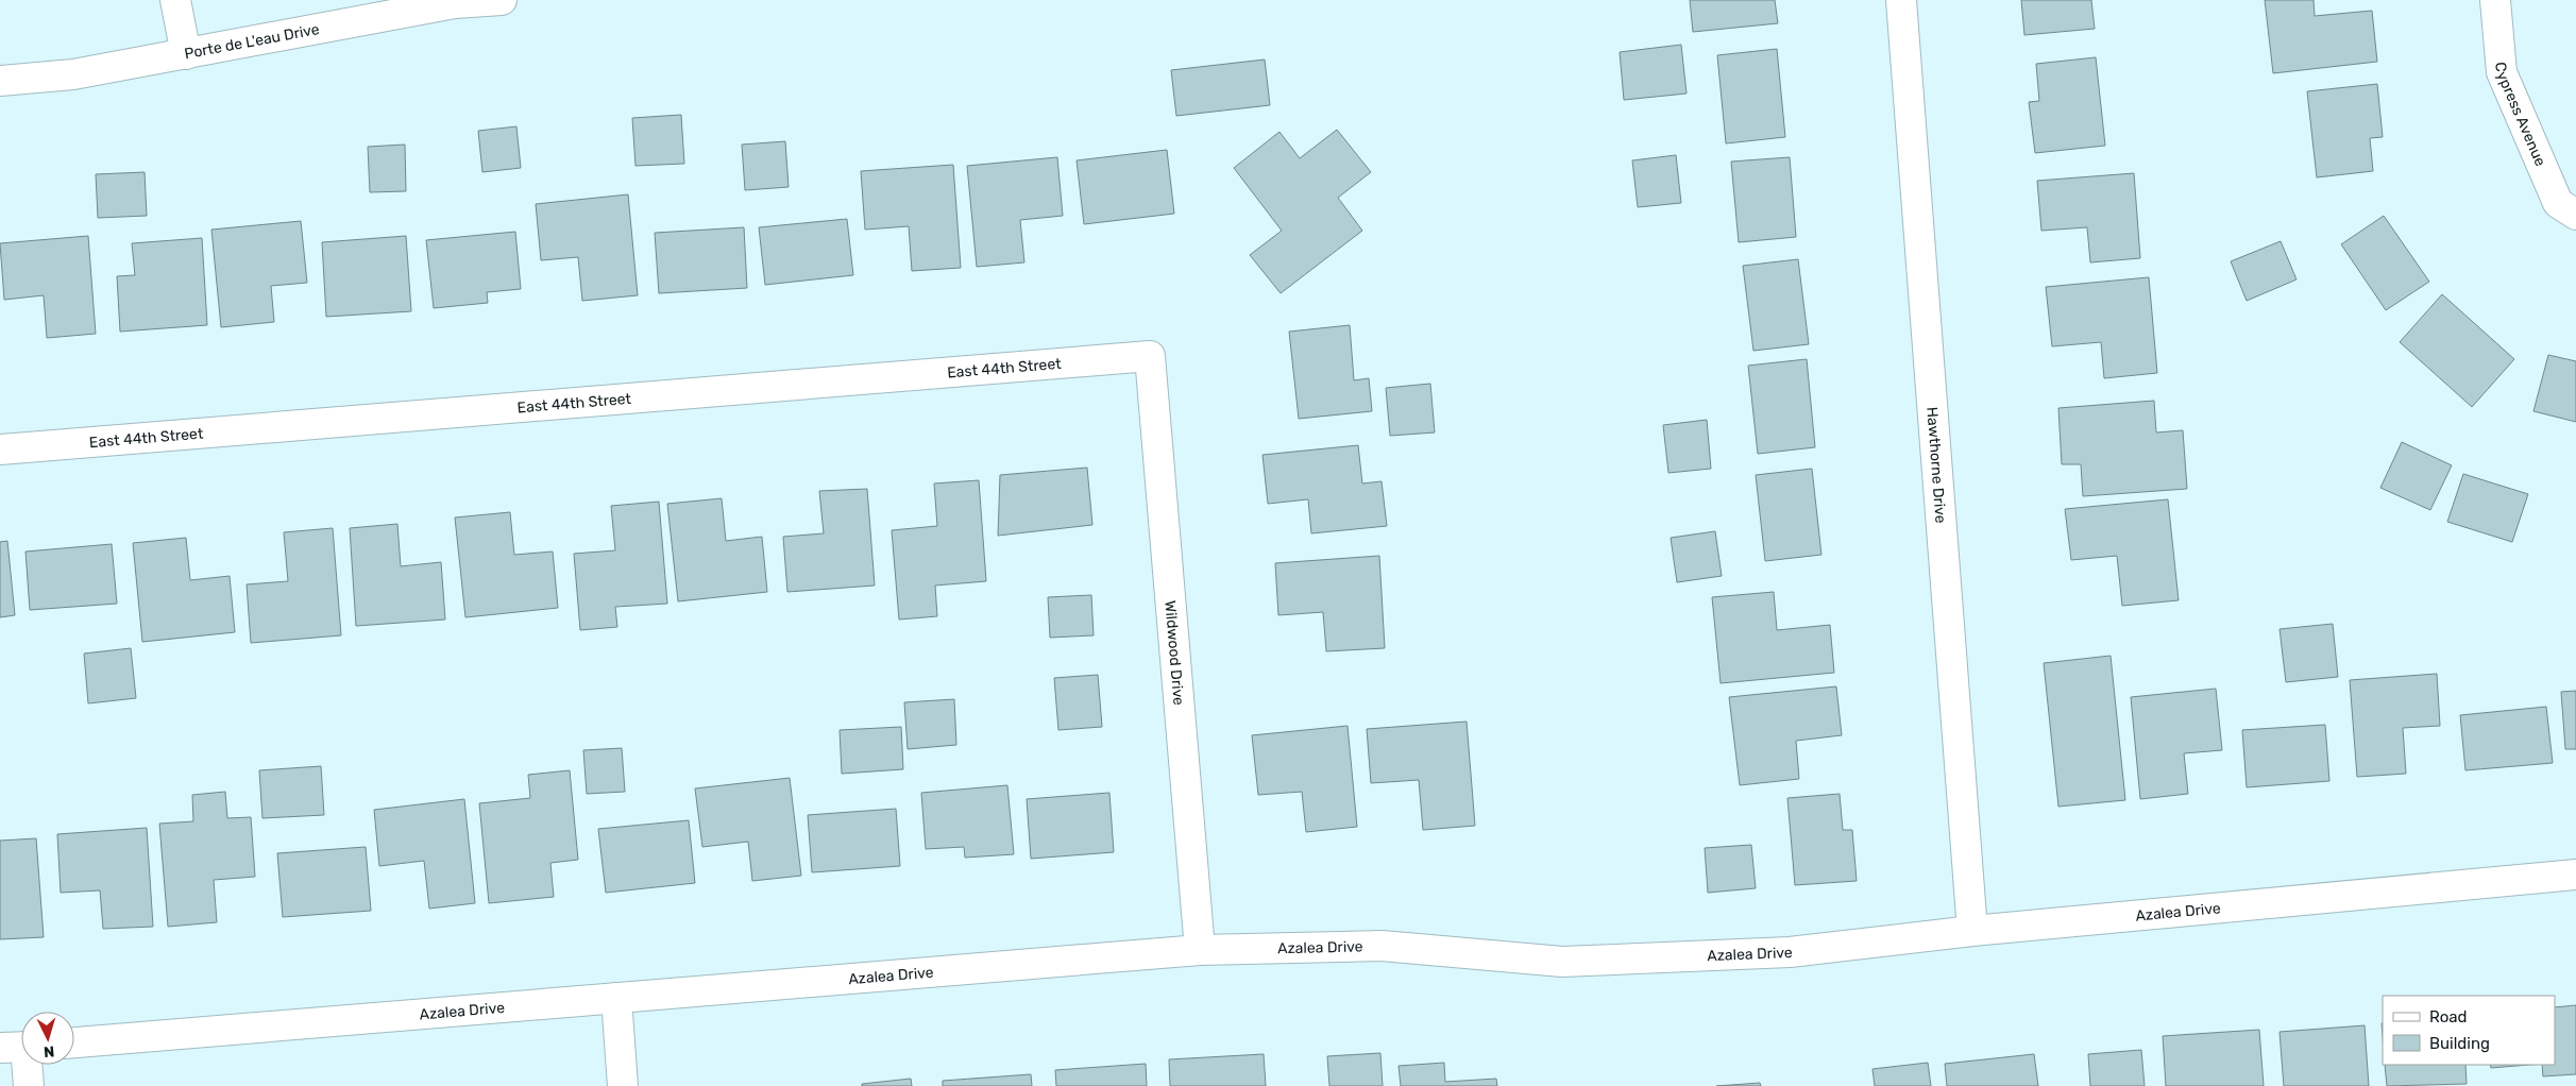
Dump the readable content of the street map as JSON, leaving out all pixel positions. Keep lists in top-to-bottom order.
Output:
{
  "streets": {
    "street": [
      "Porte de L'eau Drive",
      "Cypress Avenue",
      "East 44th Street",
      "Hawthorne Drive",
      "Wildwood Drive",
      "Azalea Drive"
    ]
  },
  "crossings": [
    ["East 44th Street", "Wildwood Drive"],
    ["Hawthorne Drive", "Azalea Drive"],
    ["Wildwood Drive", "Azalea Drive"]
  ],
  "legend": ["Road", "Building"],
  "north": "bottom"
}
